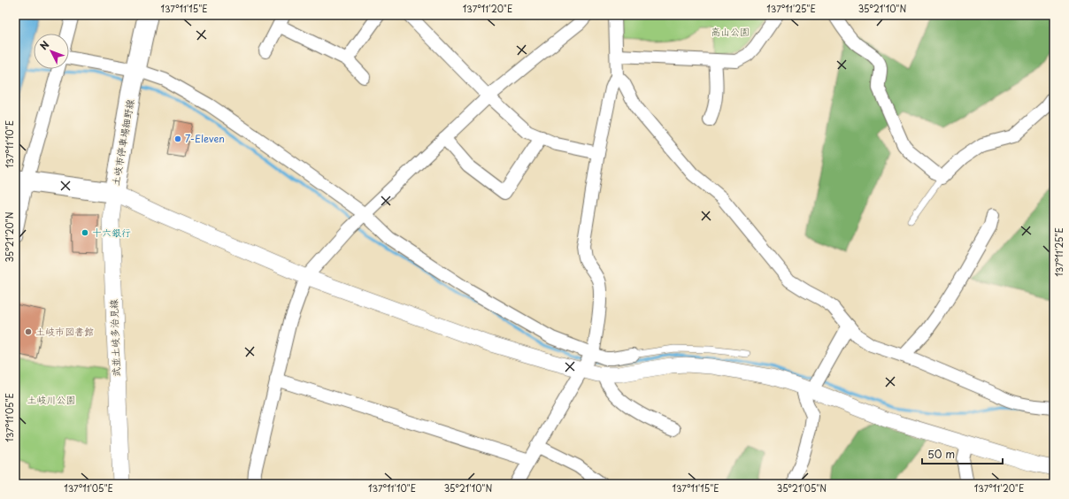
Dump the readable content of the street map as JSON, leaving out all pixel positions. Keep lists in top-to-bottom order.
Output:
{
  "streets": {
    "main road": ["土岐市停車場細野線", "武並土岐多治見線"]
  },
  "crossings": [
    ["土岐市停車場細野線", "武並土岐多治見線"]
  ],
  "parks": ["高山公園", "土岐川公園"],
  "places": ["7-Eleven", "十六銀行", "土岐市図書館"],
  "scale_bar": "50 m",
  "north": "top left",
  "coordinates": [
    "137°11'15\"E",
    "137°11'20\"E",
    "137°11'25\"E",
    "35°21'10\"N",
    "137°11'10\"E",
    "35°21'20\"N",
    "137°11'05\"E",
    "35°21'05\"N"
  ]
}
